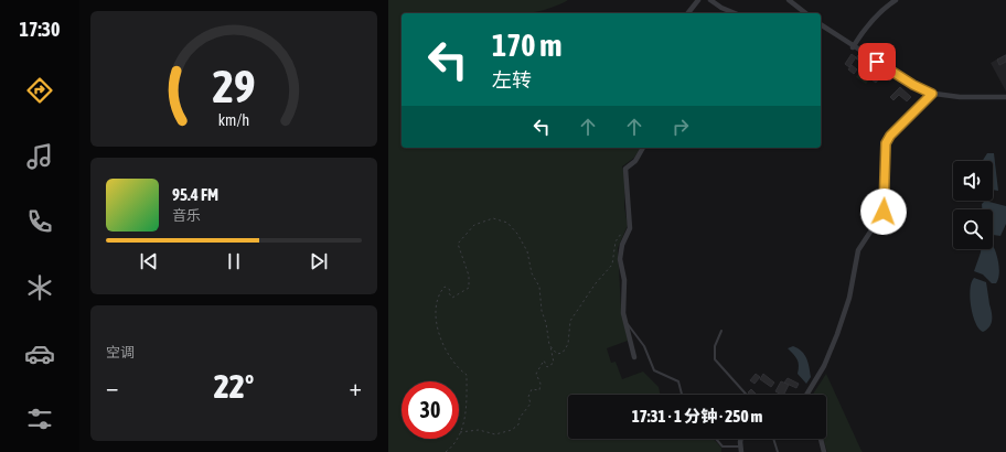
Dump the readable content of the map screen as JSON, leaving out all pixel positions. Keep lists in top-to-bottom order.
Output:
{
  "page": {
    "tabs": "17:30",
    "turn": ["170 m", "左转"],
    "song": ["95.4 FM", "音乐"],
    "tile": "空调",
    "heat": ["−", "22°", "+"],
    "limit": "30",
    "trip": "17:31 · 1 分钟 · 250 m",
    "gauge": ["29", "km/h"]
  }
}
